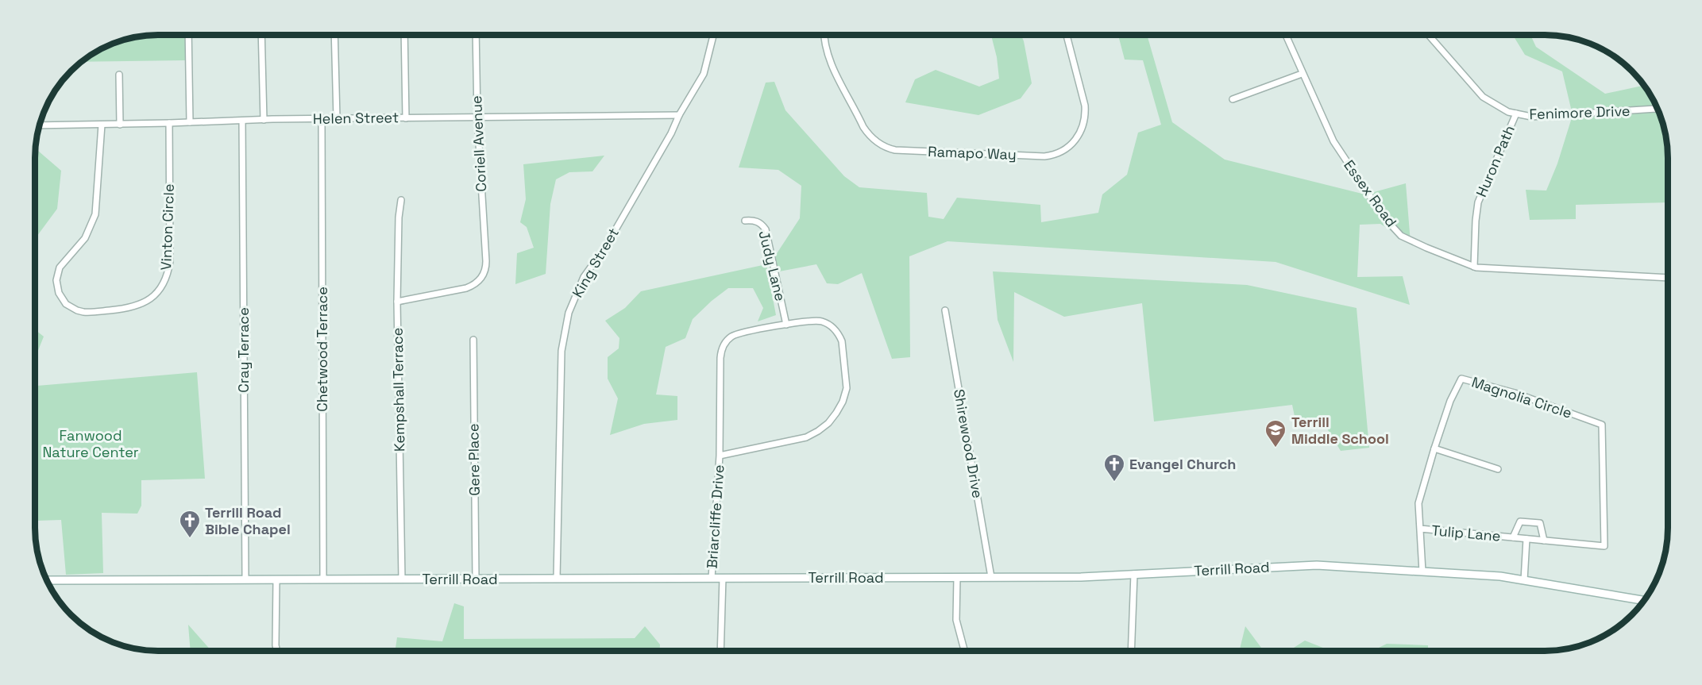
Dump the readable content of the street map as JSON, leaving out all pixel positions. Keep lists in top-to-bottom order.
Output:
{
  "streets": {
    "street": [
      "Fenimore Drive",
      "Helen Street",
      "Coriell Avenue",
      "Ramapo Way",
      "Huron Path",
      "Essex Road",
      "Vinton Circle",
      "King Street",
      "Judy Lane",
      "Chetwood Terrace",
      "Cray Terrace",
      "Kempshall Terrace",
      "Magnolia Circle",
      "Shirewood Drive",
      "Gere Place",
      "Briarcliffe Drive",
      "Tulip Lane",
      "Terrill Road"
    ]
  },
  "crossings": [
    ["Fenimore Drive", "Huron Path"],
    ["Helen Street", "Coriell Avenue"],
    ["Helen Street", "Vinton Circle"],
    ["Helen Street", "King Street"],
    ["Helen Street", "Chetwood Terrace"],
    ["Helen Street", "Cray Terrace"],
    ["Coriell Avenue", "Kempshall Terrace"],
    ["Huron Path", "Essex Road"],
    ["King Street", "Terrill Road"],
    ["Judy Lane", "Briarcliffe Drive"],
    ["Chetwood Terrace", "Terrill Road"],
    ["Cray Terrace", "Terrill Road"],
    ["Kempshall Terrace", "Terrill Road"],
    ["Magnolia Circle", "Tulip Lane"],
    ["Magnolia Circle", "Terrill Road"],
    ["Shirewood Drive", "Terrill Road"],
    ["Gere Place", "Terrill Road"],
    ["Briarcliffe Drive", "Terrill Road"]
  ],
  "parks": ["Fanwood Nature Center"],
  "places": {
    "school or university": ["Terrill Middle School"],
    "church": ["Evangel Church", "Terrill Road Bible Chapel"]
  }
}
